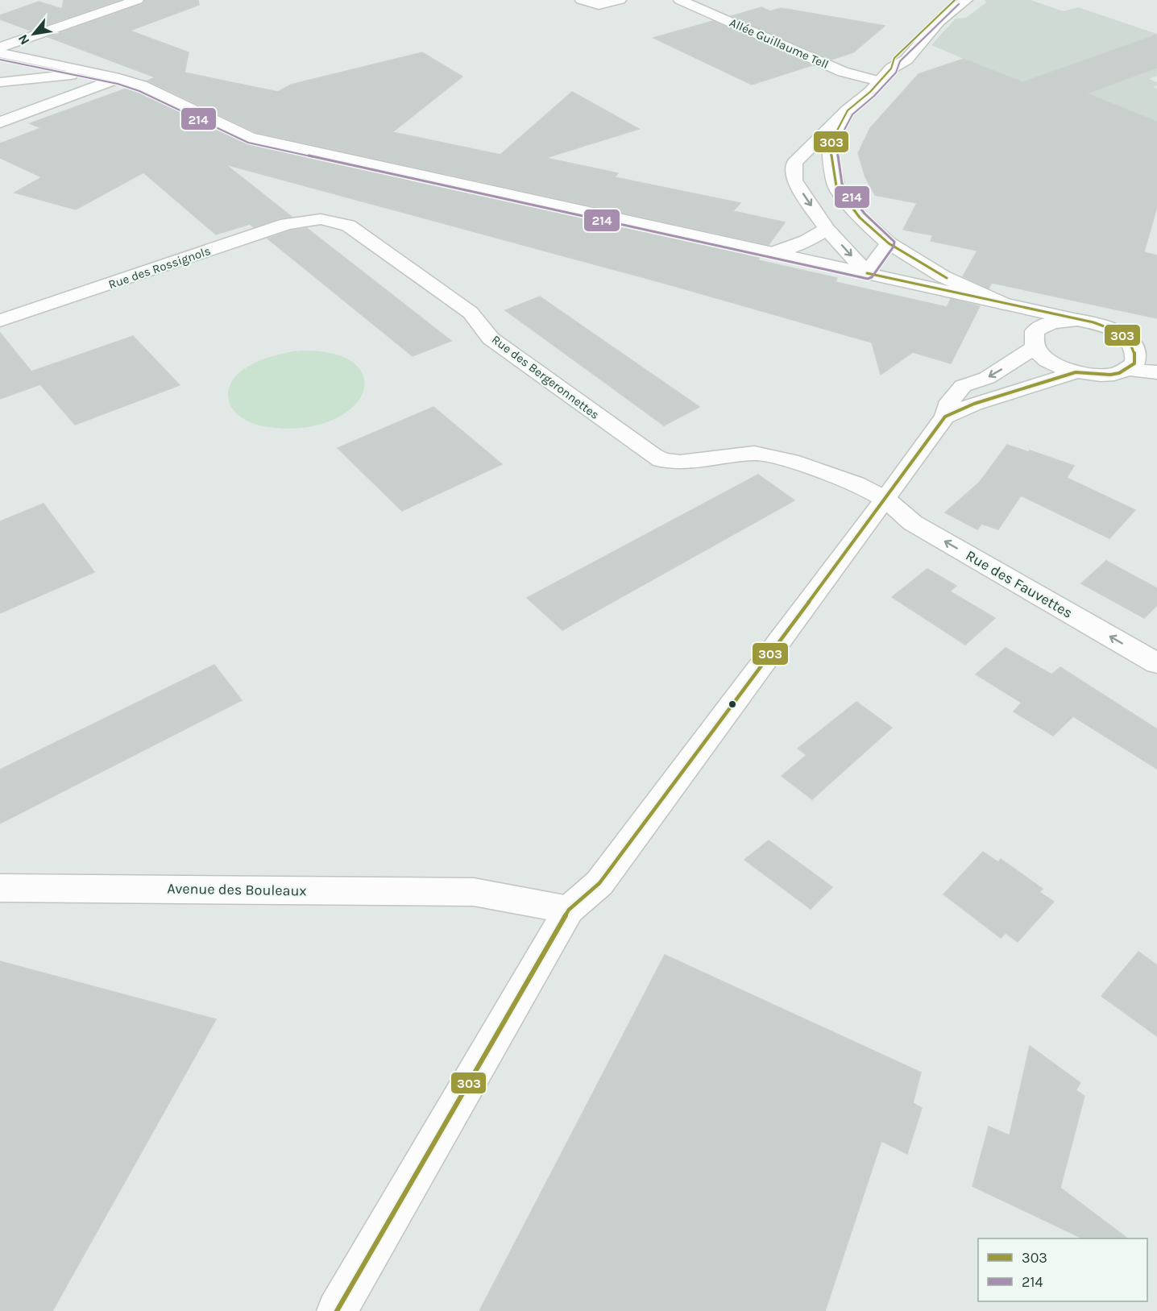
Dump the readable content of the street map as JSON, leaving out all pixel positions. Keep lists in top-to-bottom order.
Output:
{
  "streets": {
    "street": [
      "Allée Guillaume Tell",
      "Rue des Rossignols",
      "Rue des Bergeronnettes",
      "Rue des Fauvettes",
      "Avenue des Bouleaux"
    ]
  },
  "crossings": [
    ["Rue des Rossignols", "Rue des Bergeronnettes"],
    ["Rue des Bergeronnettes", "Rue des Fauvettes"]
  ],
  "one_way": ["Rue des Fauvettes"],
  "lines": ["transit line 303", "transit line 214"],
  "legend": ["303", "214"],
  "north": "bottom left"
}
